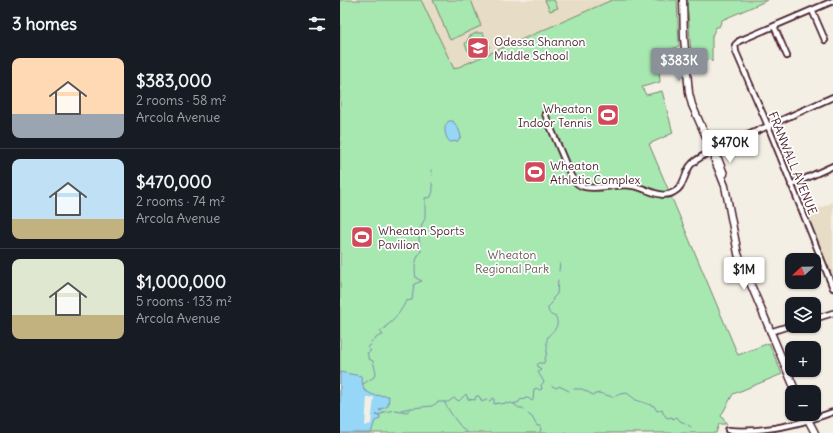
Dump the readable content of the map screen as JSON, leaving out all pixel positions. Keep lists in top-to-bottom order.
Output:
{
  "streets": {
    "street": ["FRANWALL AVENUE"]
  },
  "parks": ["Wheaton Regional Park"],
  "places": {
    "school or university": ["Odessa Shannon Middle School"],
    "sports": ["Wheaton Indoor Tennis", "Wheaton Athletic Complex", "Wheaton Sports Pavilion"]
  },
  "north": "left",
  "page": {
    "heading": "3 homes",
    "list": [
      {
        "name": "$383,000",
        "note": "2 rooms · 58 m² · Arcola Avenue"
      },
      {
        "name": "$470,000",
        "note": "2 rooms · 74 m² · Arcola Avenue"
      },
      {
        "name": "$1,000,000",
        "note": "5 rooms · 133 m² · Arcola Avenue"
      }
    ],
    "price": ["$383K", "$470K", "$1M"],
    "map_buttons": ["+", "−"]
  }
}
